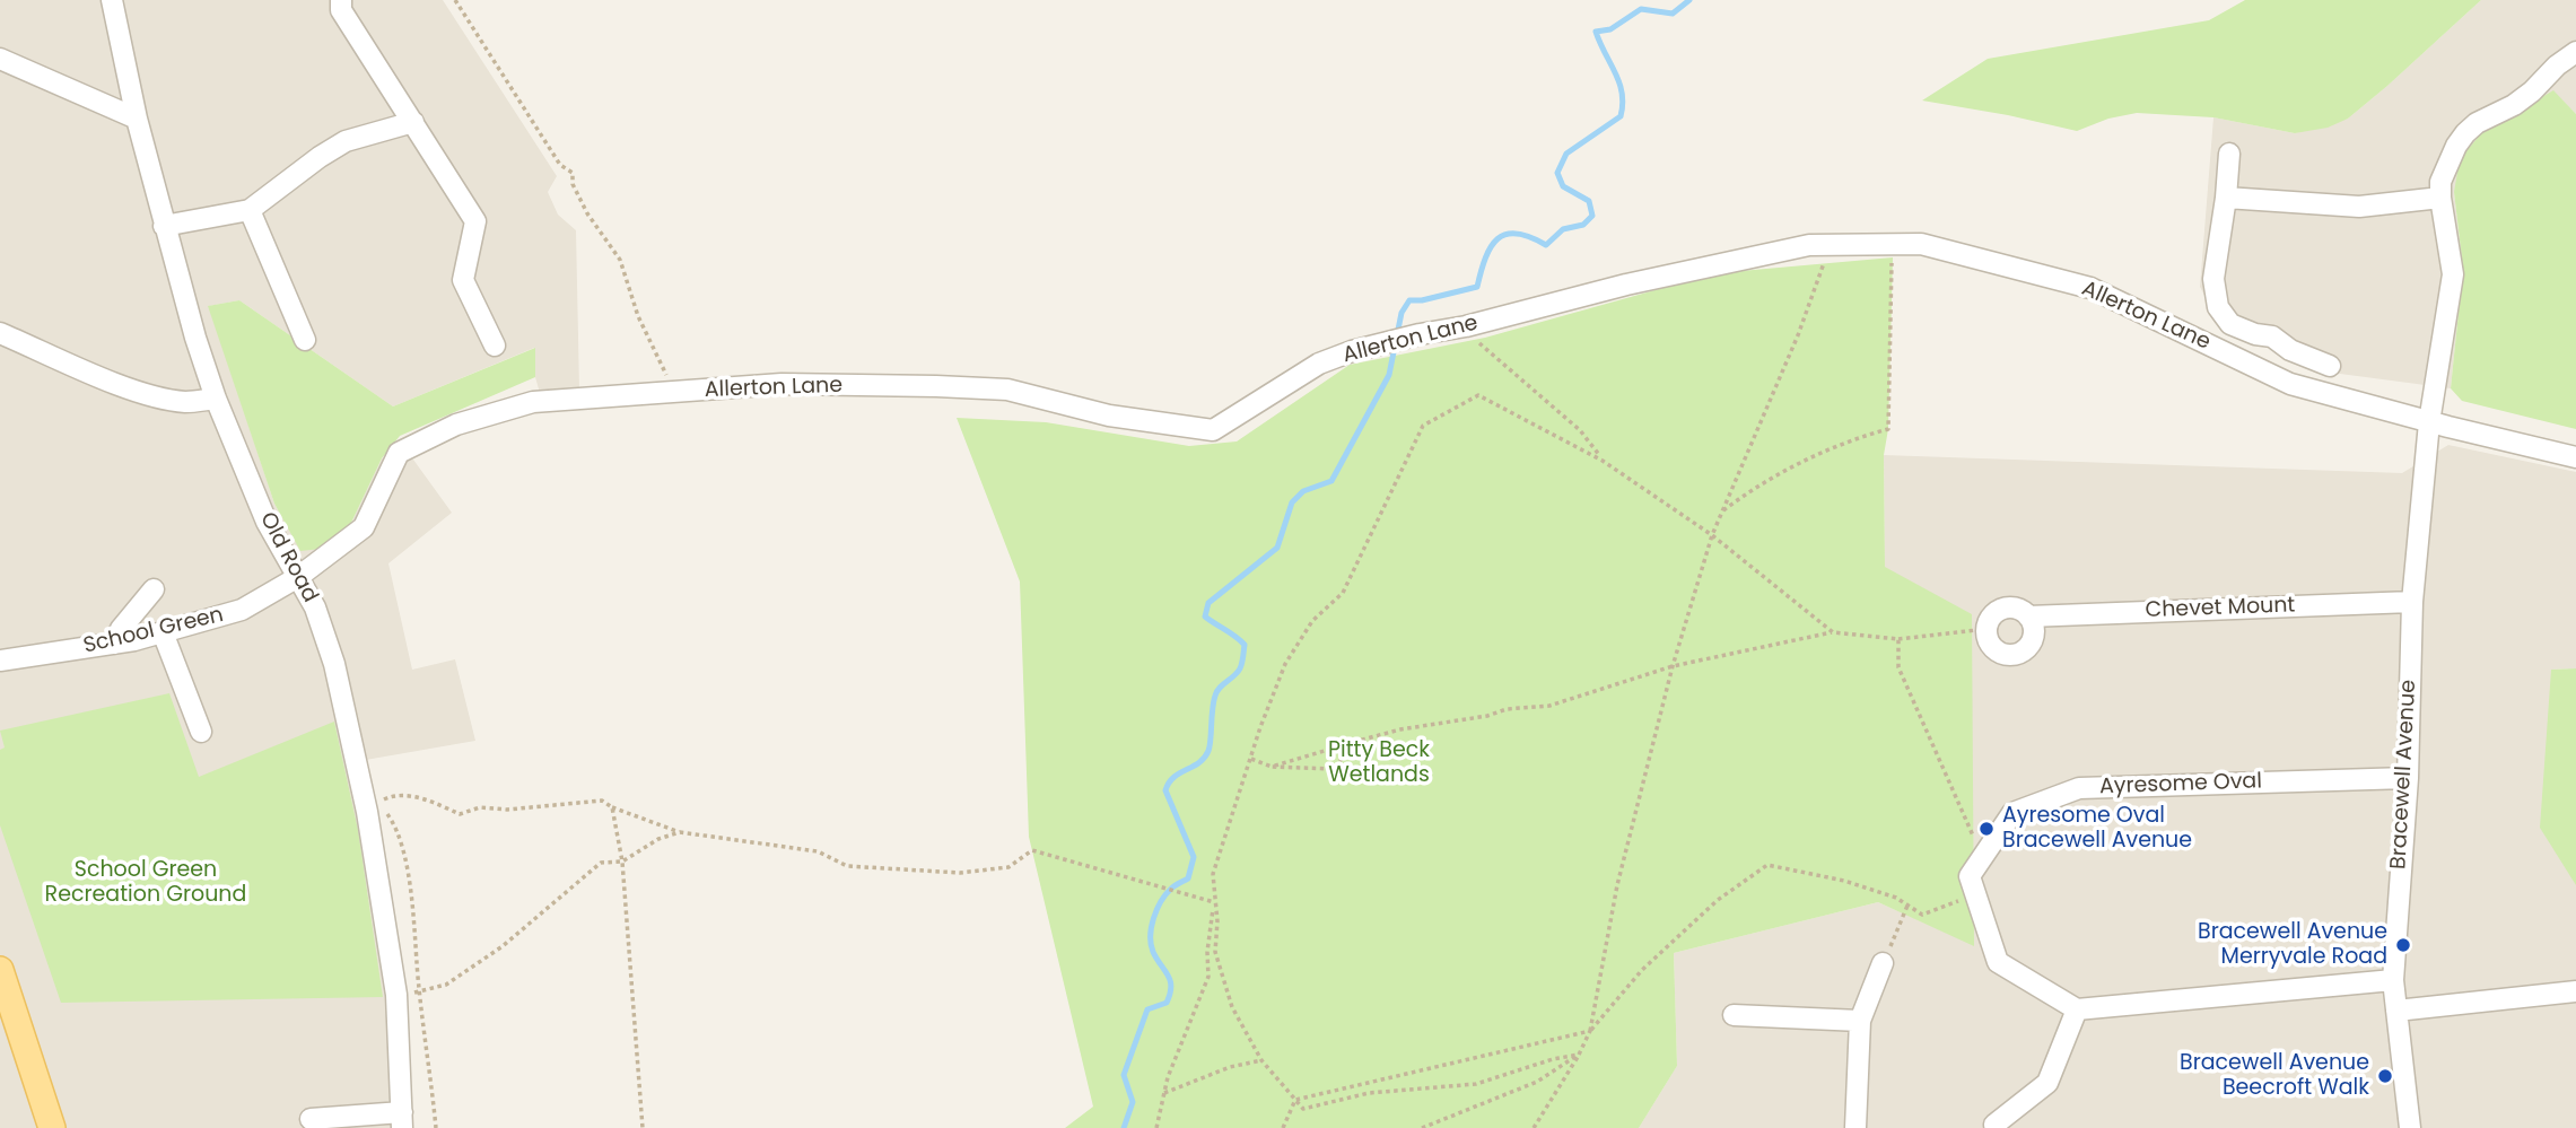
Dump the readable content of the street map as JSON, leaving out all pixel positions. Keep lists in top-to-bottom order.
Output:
{
  "streets": {
    "street": [
      "Allerton Lane",
      "Old Road",
      "Chevet Mount",
      "School Green",
      "Bracewell Avenue",
      "Ayresome Oval"
    ]
  },
  "crossings": [
    ["Allerton Lane", "Old Road"],
    ["Allerton Lane", "School Green"],
    ["Allerton Lane", "Bracewell Avenue"],
    ["Old Road", "School Green"],
    ["Chevet Mount", "Bracewell Avenue"],
    ["Bracewell Avenue", "Ayresome Oval"]
  ],
  "parks": ["Pitty Beck Wetlands", "School Green Recreation Ground"],
  "places": ["Ayresome Oval Bracewell Avenue", "Bracewell Avenue Merryvale Road", "Bracewell Avenue Beecroft Walk"]
}
